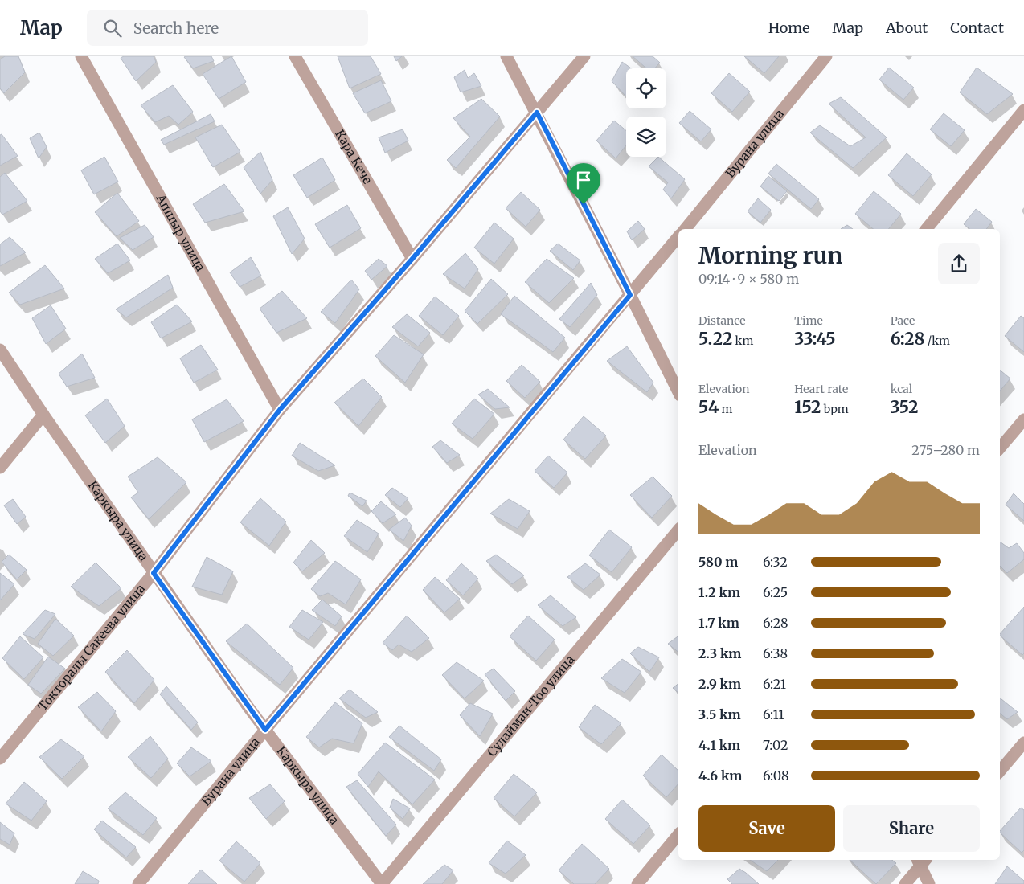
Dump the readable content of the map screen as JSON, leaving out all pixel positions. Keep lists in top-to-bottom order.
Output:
{
  "streets": {
    "street": [
      "Бурана улица",
      "Кара Кече",
      "Апшыр улица",
      "Каркыра улица",
      "Токторалы Сакеева улица",
      "Сулайман-Тоо улица"
    ]
  },
  "crossings": [
    ["Бурана улица", "Каркыра улица"],
    ["Кара Кече", "Токторалы Сакеева улица"],
    ["Апшыр улица", "Токторалы Сакеева улица"],
    ["Каркыра улица", "Токторалы Сакеева улица"],
    ["Каркыра улица", "Сулайман-Тоо улица"]
  ],
  "page": {
    "header": "Map",
    "search": "Search here",
    "nav": [
      "Home",
      "Map",
      "About",
      "Contact"
    ],
    "heading": ["Morning run", "09:14 · 9 × 580 m"],
    "stats": [
      ["Distance", "5.22 km"],
      ["Time", "33:45"],
      ["Pace", "6:28 /km"],
      ["Elevation", "54 m"],
      ["Heart rate", "152 bpm"],
      ["kcal", "352"]
    ],
    "chart": ["Elevation", "275–280 m"],
    "list": [
      {
        "name": "580 m",
        "note": "6:32"
      },
      {
        "name": "1.2 km",
        "note": "6:25"
      },
      {
        "name": "1.7 km",
        "note": "6:28"
      },
      {
        "name": "2.3 km",
        "note": "6:38"
      },
      {
        "name": "2.9 km",
        "note": "6:21"
      },
      {
        "name": "3.5 km",
        "note": "6:11"
      },
      {
        "name": "4.1 km",
        "note": "7:02"
      },
      {
        "name": "4.6 km",
        "note": "6:08"
      }
    ],
    "buttons": ["Save", "Share"]
  }
}
